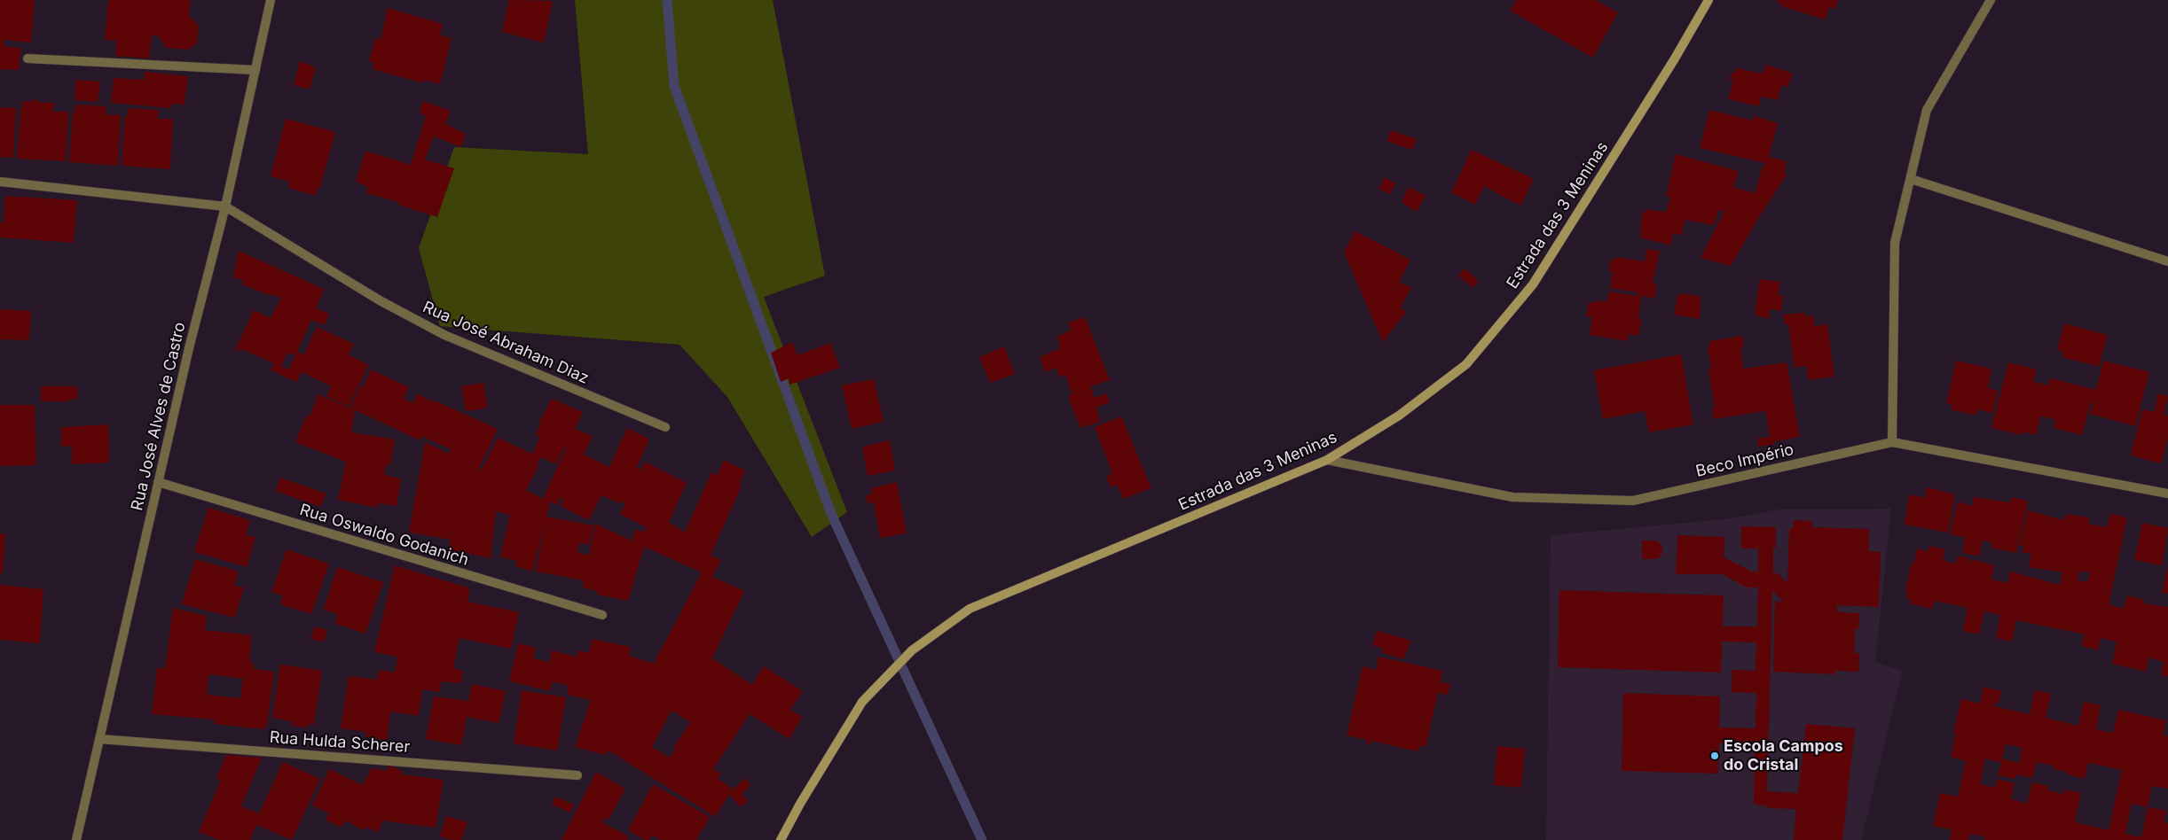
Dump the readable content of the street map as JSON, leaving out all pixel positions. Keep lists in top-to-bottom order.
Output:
{
  "streets": {
    "main road": ["Estrada das 3 Meninas"],
    "street": [
      "Rua José Abraham Diaz",
      "Rua José Alves de Castro",
      "Beco Império",
      "Rua Oswaldo Godanich",
      "Rua Hulda Scherer"
    ]
  },
  "crossings": [
    ["Estrada das 3 Meninas", "Beco Império"],
    ["Rua José Abraham Diaz", "Rua José Alves de Castro"],
    ["Rua José Alves de Castro", "Rua Oswaldo Godanich"],
    ["Rua José Alves de Castro", "Rua Hulda Scherer"]
  ],
  "places": ["Escola Campos do Cristal"]
}
